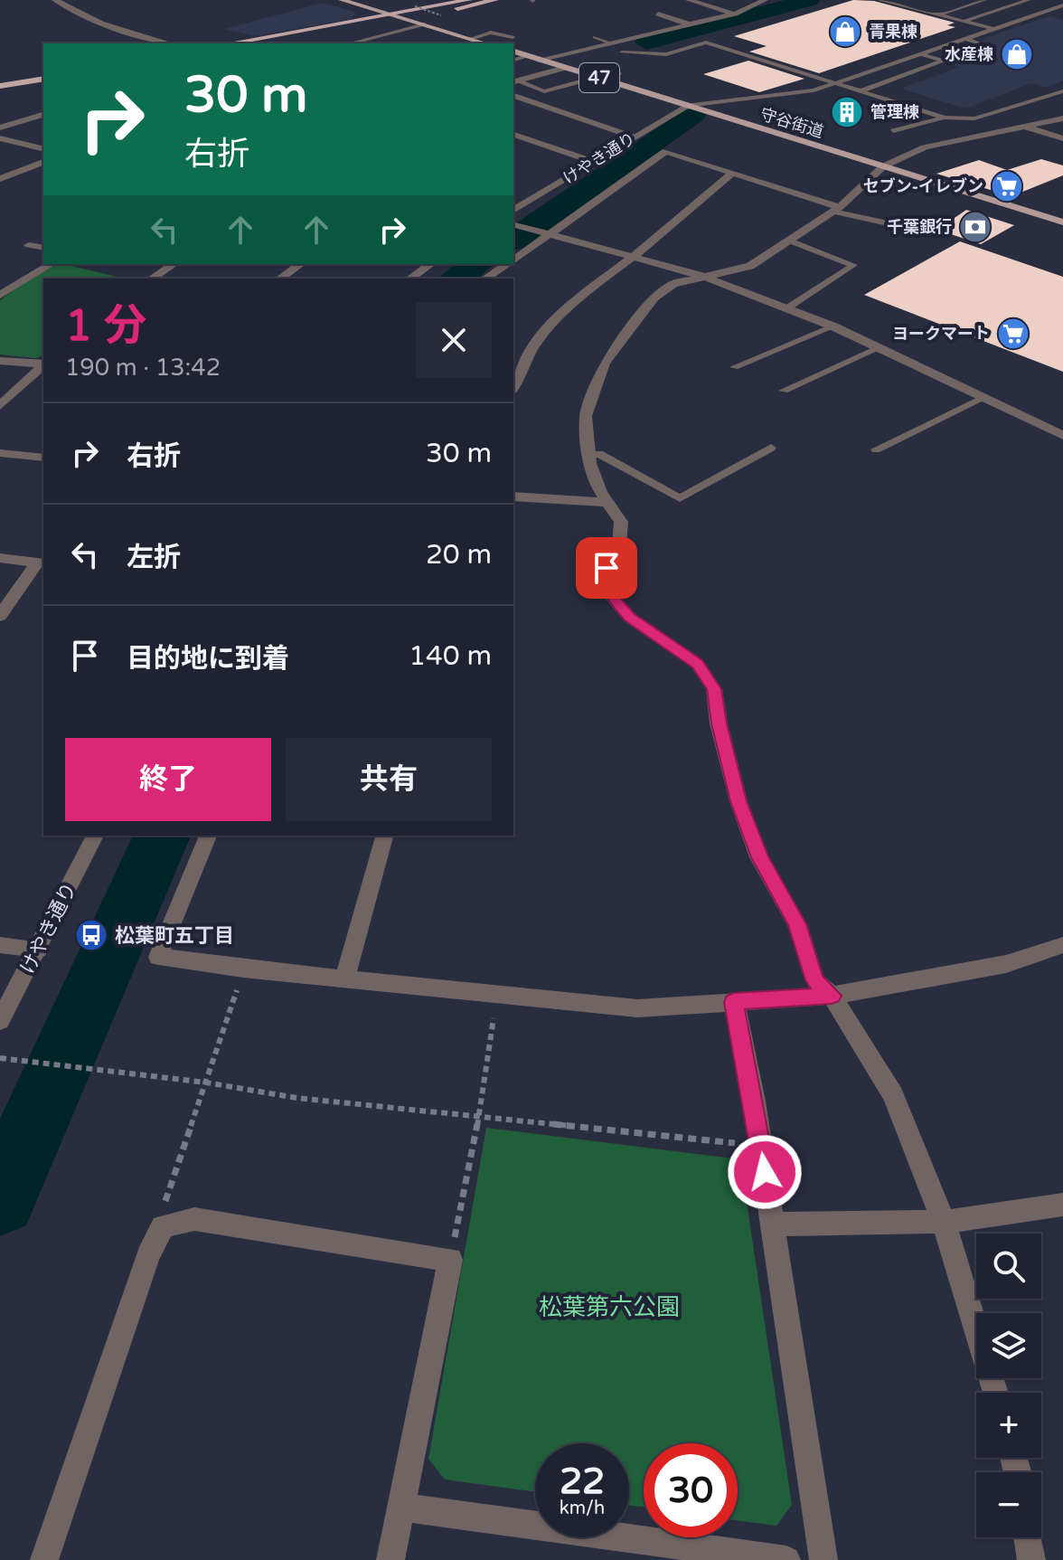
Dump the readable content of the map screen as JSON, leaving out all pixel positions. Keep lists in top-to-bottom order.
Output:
{
  "streets": {
    "main road": ["47", "守谷街道"],
    "street": ["けやき通り"]
  },
  "crossings": [
    ["守谷街道", "けやき通り"]
  ],
  "parks": ["松葉第六公園"],
  "places": {
    "shop": ["青果棟", "水産棟"],
    "building": ["管理棟"],
    "supermarket": ["セブン-イレブン", "ヨークマート"],
    "bank": ["千葉銀行"],
    "bus stop": ["松葉町五丁目"]
  },
  "page": {
    "turn": ["30 m", "右折"],
    "heading": ["1 分", "190 m · 13:42"],
    "list": [
      {
        "name": "右折",
        "value": "30 m"
      },
      {
        "name": "左折",
        "value": "20 m"
      },
      {
        "name": "目的地に到着",
        "value": "140 m"
      }
    ],
    "buttons": ["終了", "共有"],
    "map_buttons": ["+", "−"],
    "speed": "22 km/h",
    "limit": "30"
  }
}
